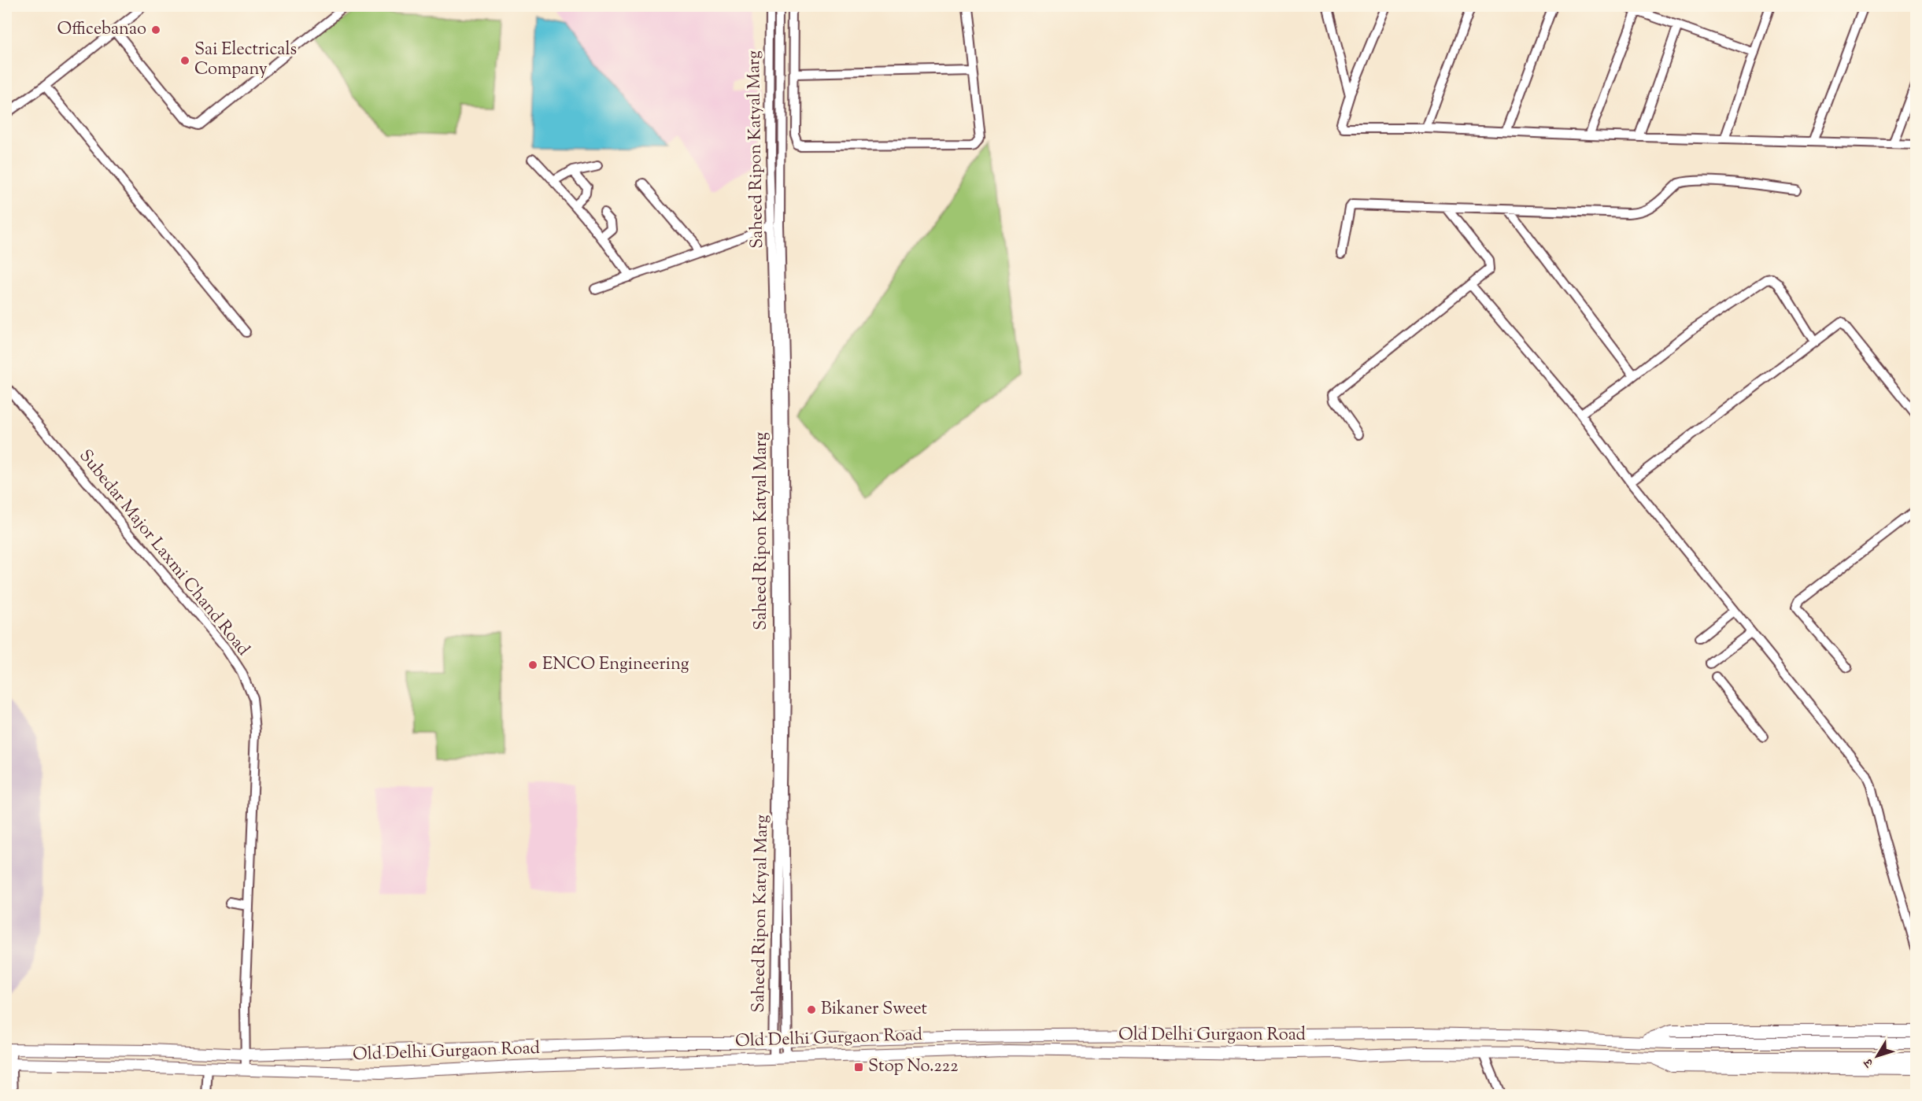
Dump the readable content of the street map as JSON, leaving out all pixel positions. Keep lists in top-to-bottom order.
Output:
{
  "streets": {
    "main road": ["Old Delhi Gurgaon Road"],
    "street": ["Saheed Ripon Katyal Marg", "Subedar Major Laxmi Chand Road"]
  },
  "crossings": [
    ["Saheed Ripon Katyal Marg", "Old Delhi Gurgaon Road"],
    ["Subedar Major Laxmi Chand Road", "Old Delhi Gurgaon Road"]
  ],
  "places": {
    "other": [
      "Officebanao",
      "Sai Electricals Company",
      "ENCO Engineering",
      "Bikaner Sweet"
    ],
    "transit": ["Stop No.222"]
  },
  "north": "bottom left"
}
